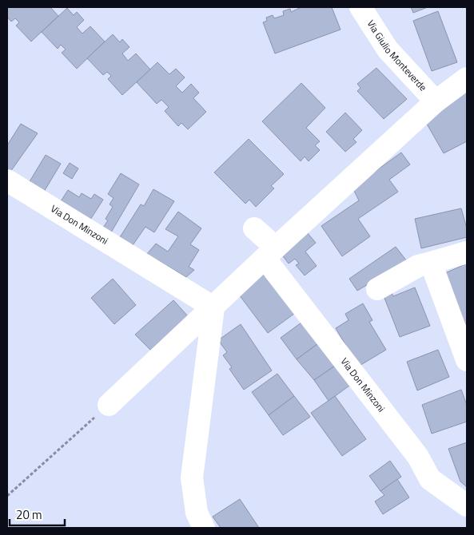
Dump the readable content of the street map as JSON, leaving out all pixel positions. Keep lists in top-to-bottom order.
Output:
{
  "streets": {
    "street": ["Via Giulio Monteverde", "Via Don Minzoni"]
  },
  "scale_bar": "20 m"
}
